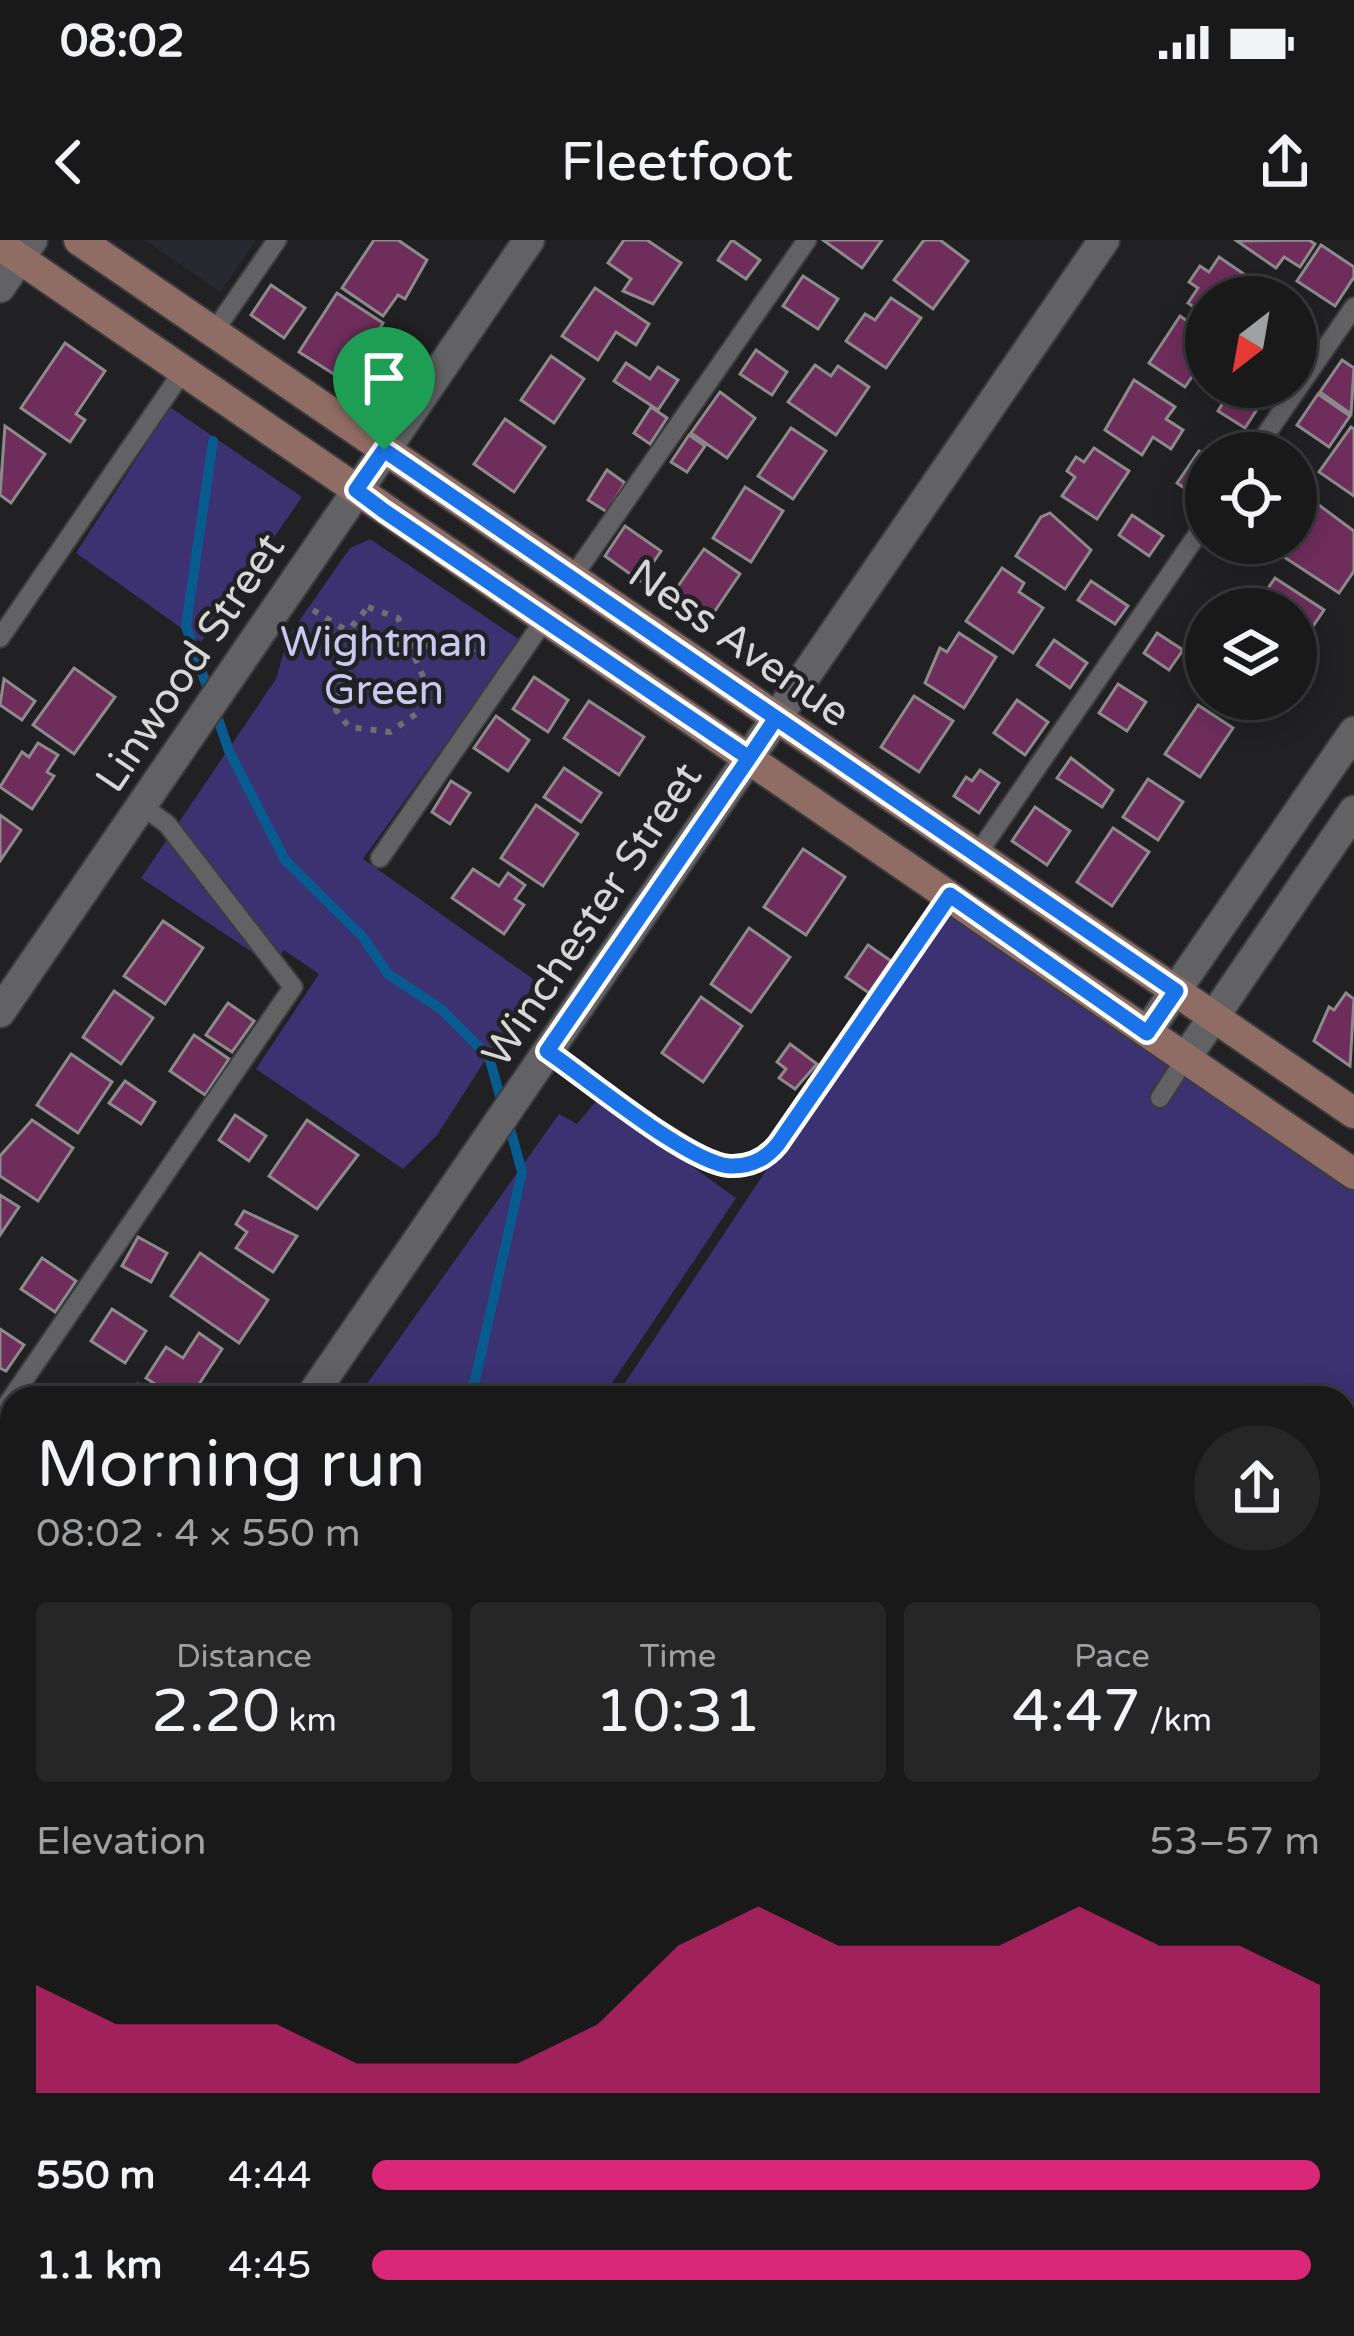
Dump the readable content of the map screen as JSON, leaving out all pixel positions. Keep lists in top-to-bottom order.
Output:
{
  "streets": {
    "main road": ["Ness Avenue"],
    "street": ["Linwood Street", "Winchester Street"]
  },
  "crossings": [
    ["Ness Avenue", "Linwood Street"],
    ["Ness Avenue", "Winchester Street"]
  ],
  "parks": ["Wightman Green"],
  "north": "bottom left",
  "page": {
    "status": "08:02",
    "header": "Fleetfoot",
    "heading": ["Morning run", "08:02 · 4 × 550 m"],
    "stats": [
      ["Distance", "2.20 km"],
      ["Time", "10:31"],
      ["Pace", "4:47 /km"]
    ],
    "chart": ["Elevation", "53–57 m"],
    "list": [
      {
        "name": "550 m",
        "note": "4:44"
      },
      {
        "name": "1.1 km",
        "note": "4:45"
      }
    ]
  }
}
